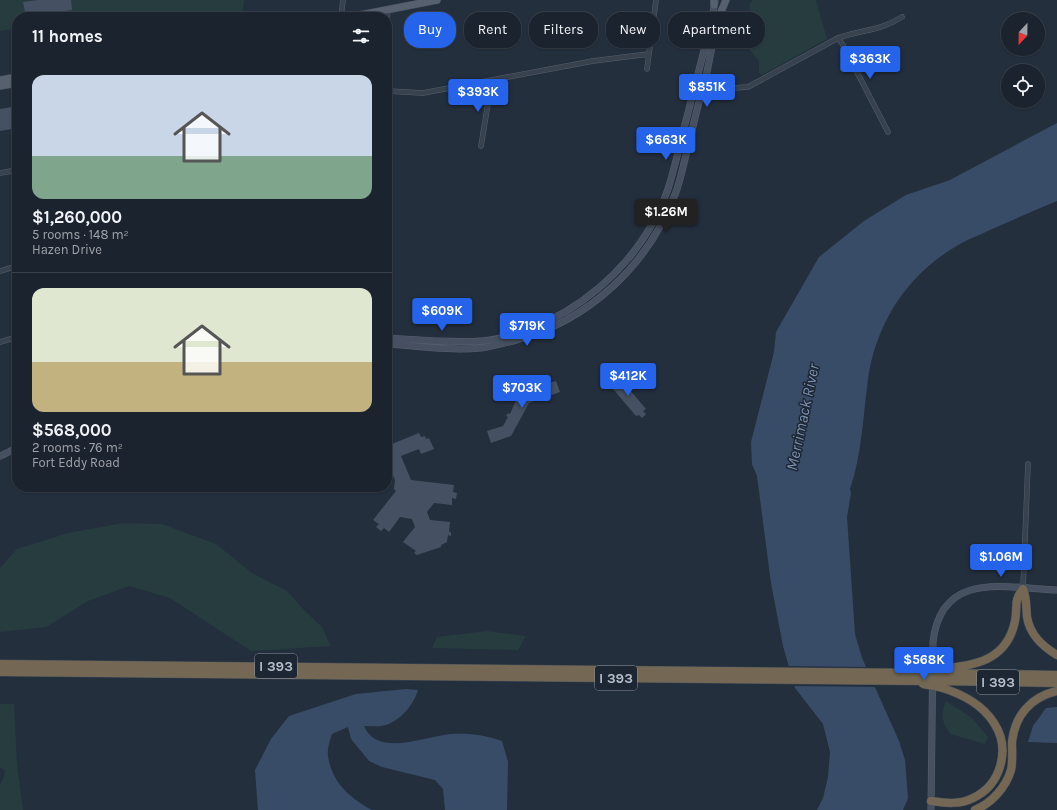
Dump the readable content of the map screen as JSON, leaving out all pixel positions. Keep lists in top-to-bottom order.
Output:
{
  "streets": {
    "highway": ["I 393"]
  },
  "water": ["Merrimack River"],
  "north": "bottom",
  "page": {
    "chip": [
      "Buy",
      "Rent",
      "Filters",
      "New",
      "Apartment"
    ],
    "heading": "11 homes",
    "price": [
      "$363K",
      "$851K",
      "$393K",
      "$663K",
      "$1.26M",
      "$609K",
      "$719K",
      "$412K",
      "$703K",
      "$1.06M",
      "$568K"
    ],
    "list": [
      {
        "name": "$1,260,000",
        "note": "5 rooms · 148 m² · Hazen Drive"
      },
      {
        "name": "$568,000",
        "note": "2 rooms · 76 m² · Fort Eddy Road"
      }
    ]
  }
}
